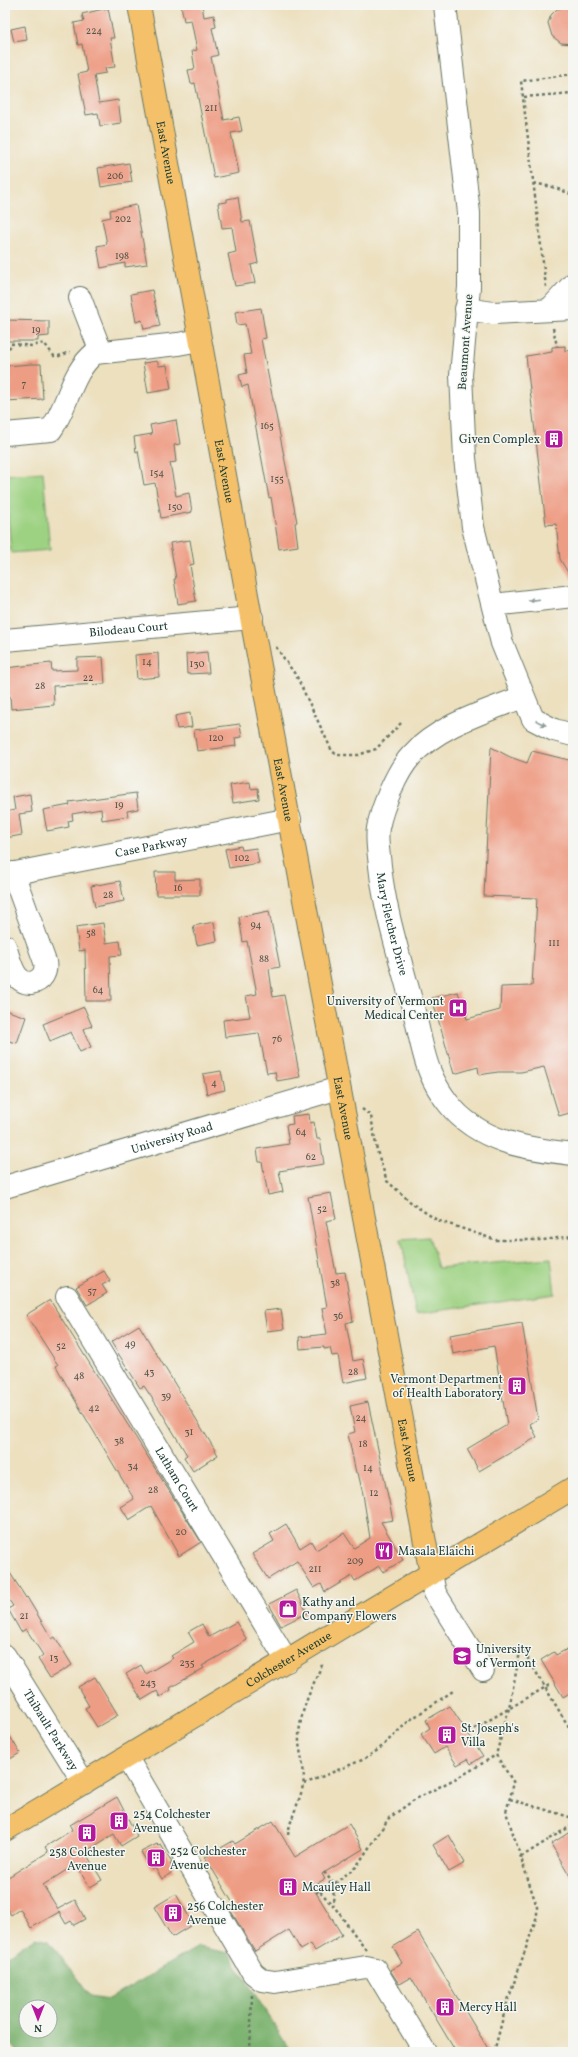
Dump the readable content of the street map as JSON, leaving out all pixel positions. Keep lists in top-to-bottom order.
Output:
{
  "streets": {
    "main road": ["East Avenue", "Colchester Avenue"],
    "street": [
      "Beaumont Avenue",
      "Bilodeau Court",
      "Case Parkway",
      "Mary Fletcher Drive",
      "University Road",
      "Latham Court",
      "Thibault Parkway"
    ]
  },
  "crossings": [
    ["East Avenue", "Bilodeau Court"],
    ["East Avenue", "Case Parkway"],
    ["East Avenue", "University Road"],
    ["East Avenue", "Colchester Avenue"],
    ["Beaumont Avenue", "Mary Fletcher Drive"],
    ["Latham Court", "Colchester Avenue"],
    ["Colchester Avenue", "Thibault Parkway"]
  ],
  "places": {
    "building": [
      "Given Complex",
      "Vermont Department of Health Laboratory",
      "St. Joseph's Villa",
      "254 Colchester Avenue",
      "258 Colchester Avenue",
      "252 Colchester Avenue",
      "Mcauley Hall",
      "256 Colchester Avenue",
      "Mercy Hall"
    ],
    "hospital": ["University of Vermont Medical Center"],
    "restaurant": ["Masala Elaichi"],
    "shop": ["Kathy and Company Flowers"],
    "school or university": ["University of Vermont"]
  },
  "house_numbers": [
    "224",
    "211",
    "206",
    "202",
    "198",
    "19",
    "7",
    "165",
    "154",
    "155",
    "150",
    "14",
    "130",
    "22",
    "28",
    "120",
    "19",
    "102",
    "16",
    "28",
    "94",
    "58",
    "111",
    "88",
    "64",
    "76",
    "4",
    "64",
    "62",
    "52",
    "38",
    "57",
    "36",
    "49",
    "52",
    "43",
    "28",
    "48",
    "39",
    "42",
    "24",
    "31",
    "38",
    "18",
    "34",
    "14",
    "28",
    "12",
    "20",
    "209",
    "211",
    "21",
    "13",
    "235",
    "243"
  ],
  "north": "bottom"
}
